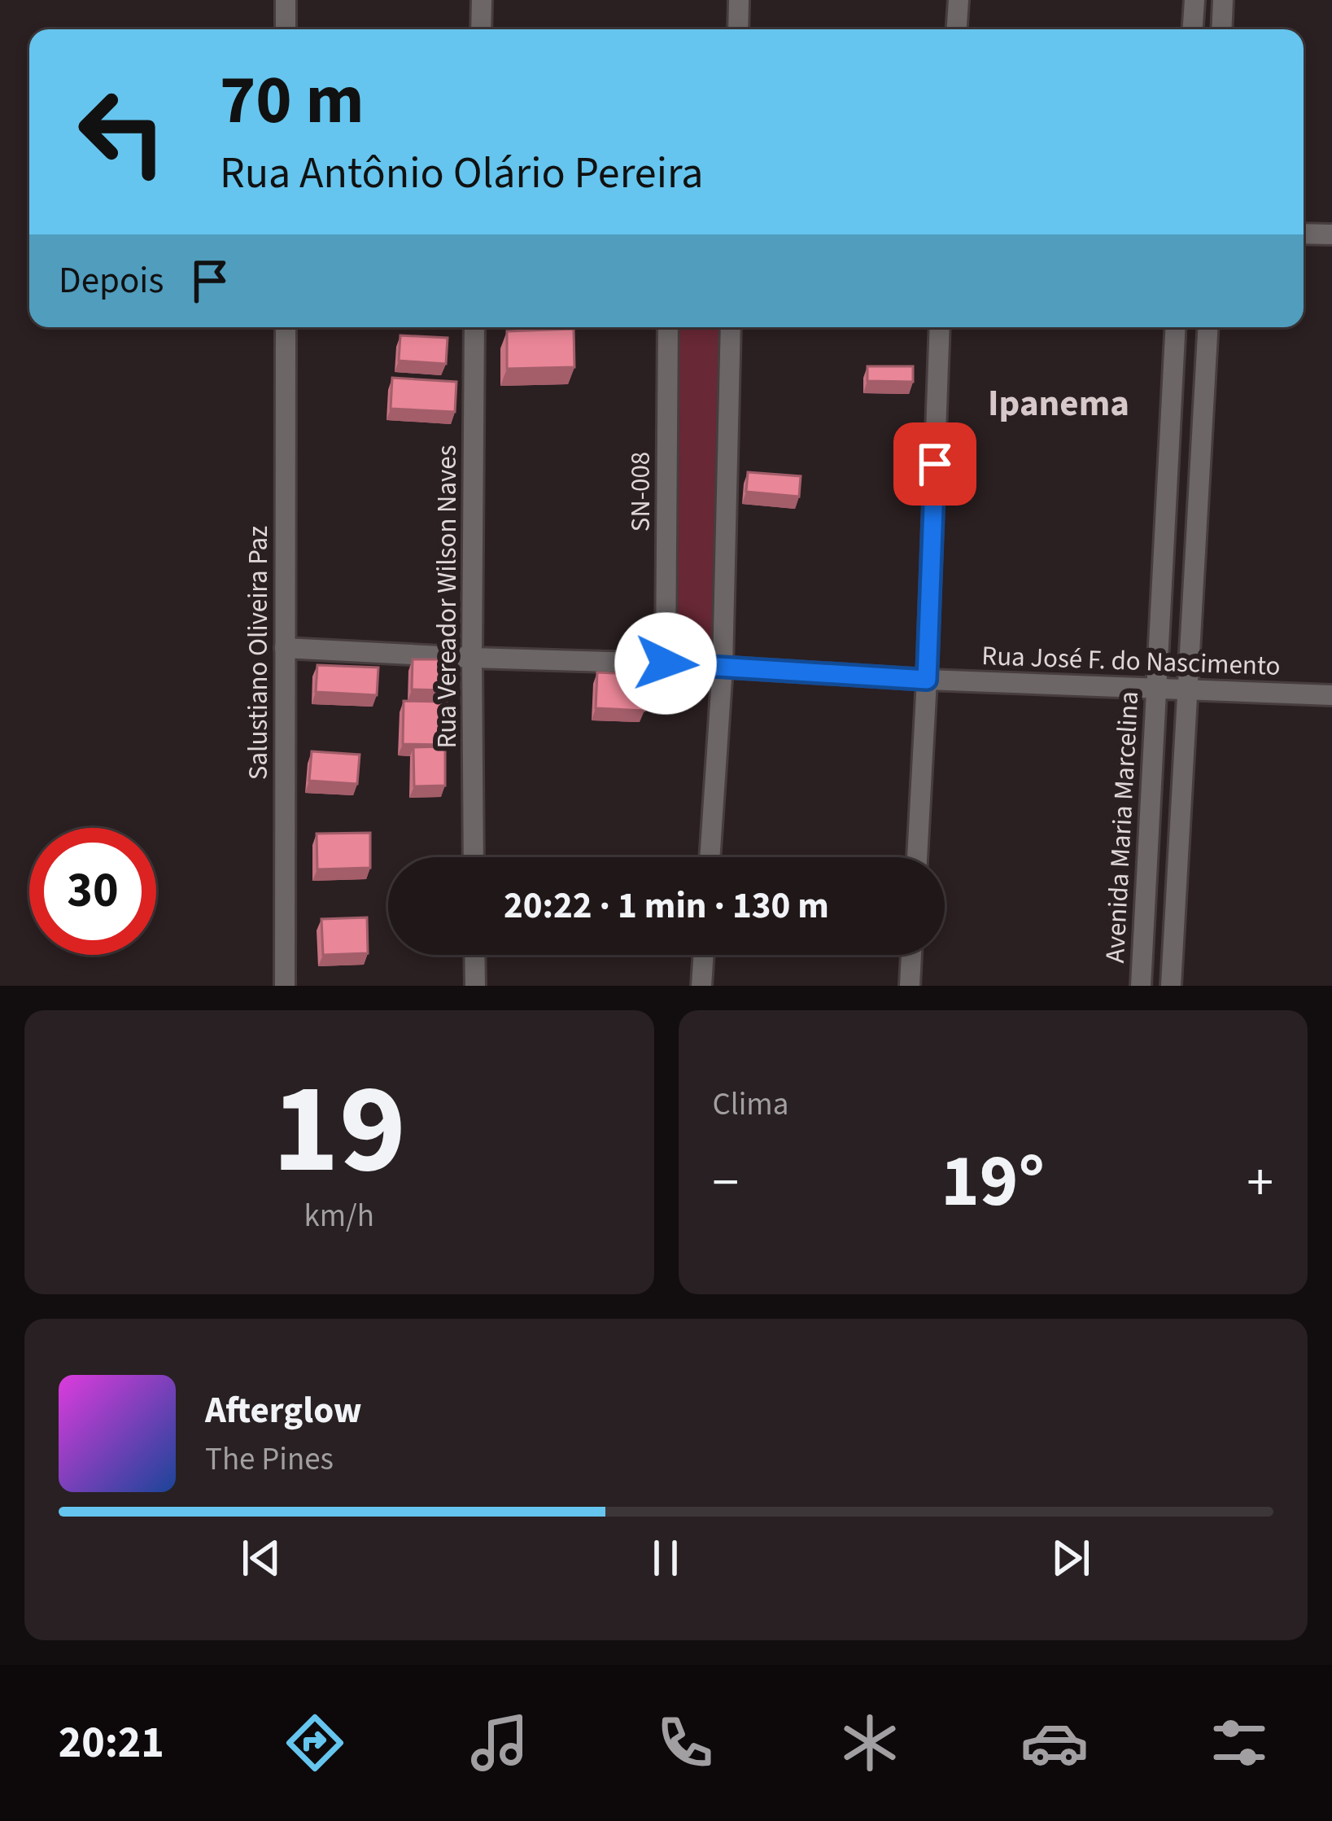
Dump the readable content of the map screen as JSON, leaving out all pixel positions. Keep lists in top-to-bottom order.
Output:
{
  "streets": {
    "street": [
      "SN-008",
      "Rua Vereador Wilson Naves",
      "Salustiano Oliveira Paz",
      "Rua José F. do Nascimento",
      "Avenida Maria Marcelina"
    ]
  },
  "crossings": [
    ["SN-008", "Rua José F. do Nascimento"],
    ["Rua Vereador Wilson Naves", "Rua José F. do Nascimento"],
    ["Salustiano Oliveira Paz", "Rua José F. do Nascimento"],
    ["Rua José F. do Nascimento", "Avenida Maria Marcelina"]
  ],
  "districts": ["Ipanema"],
  "page": {
    "turn": ["70 m", "Rua Antônio Olário Pereira"],
    "then": "Depois",
    "limit": "30",
    "trip": "20:22 · 1 min · 130 m",
    "tile": [
      ["19", "km/h"],
      "Clima"
    ],
    "heat": ["−", "19°", "+"],
    "song": ["Afterglow", "The Pines"],
    "tabs": "20:21"
  }
}
